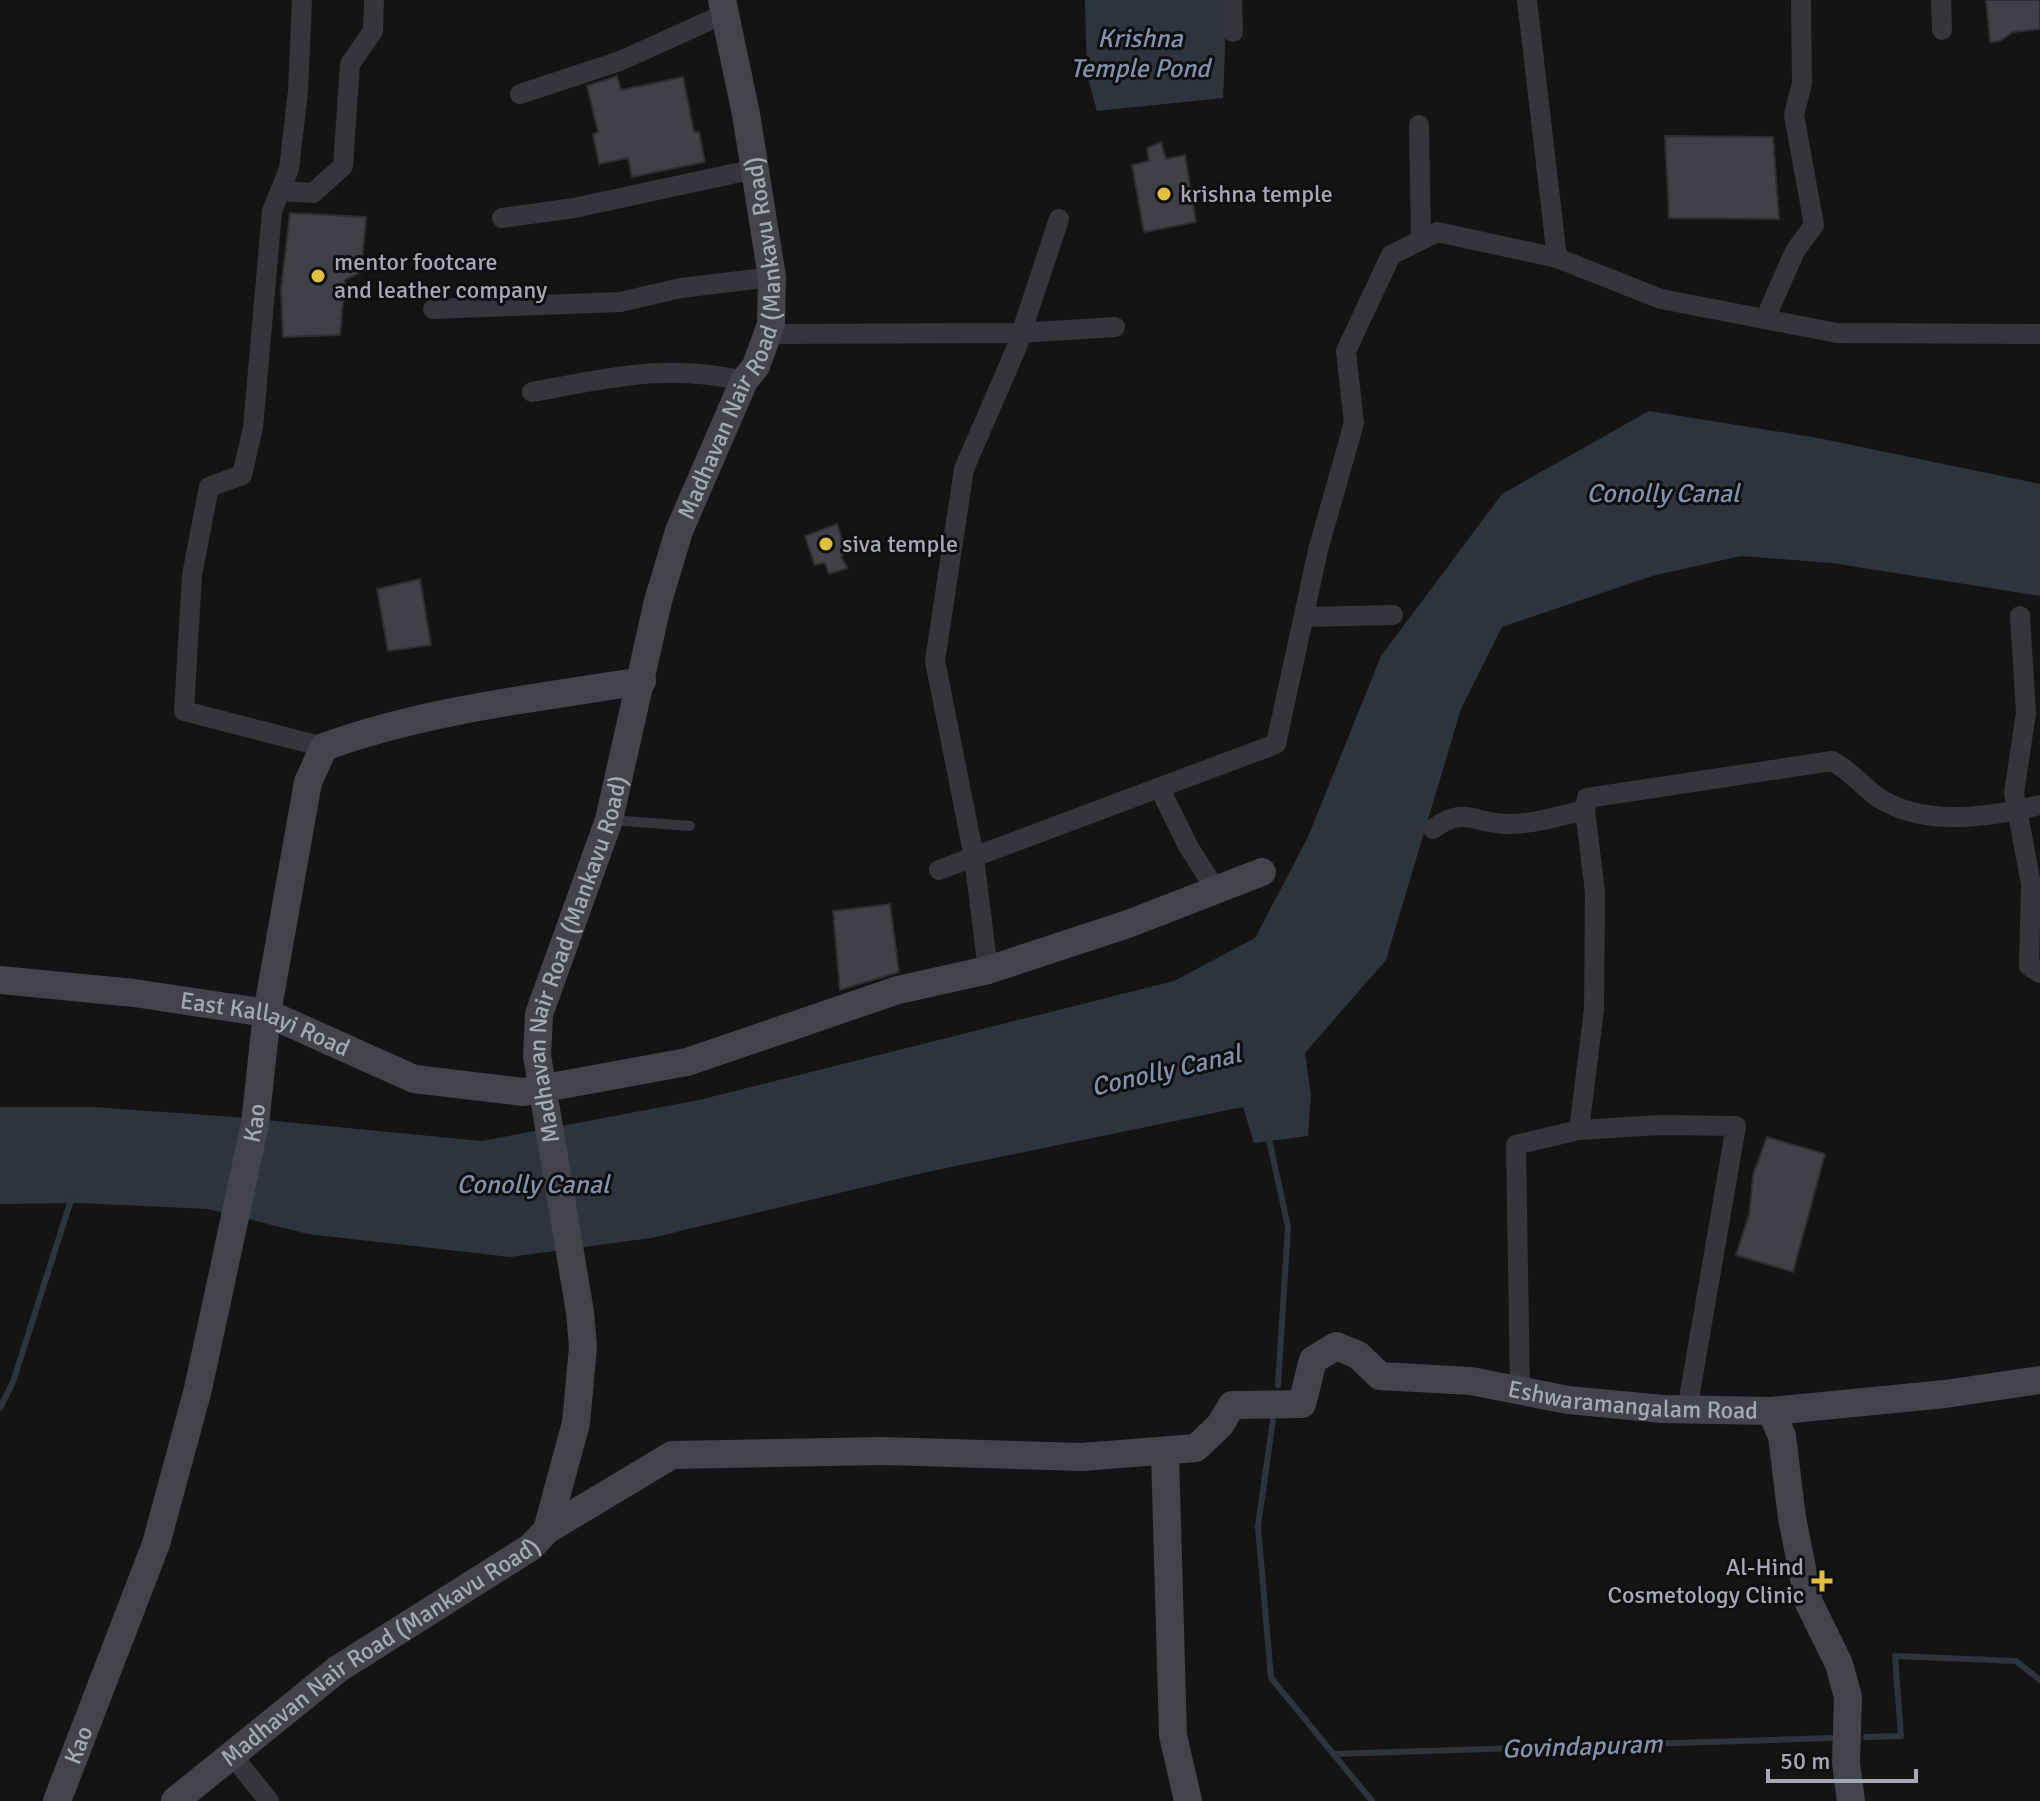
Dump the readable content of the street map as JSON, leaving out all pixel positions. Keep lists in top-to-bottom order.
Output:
{
  "streets": {
    "street": [
      "Madhavan Nair Road (Mankavu Road)",
      "East Kallayi Road",
      "Kao",
      "Eshwaramangalam Road"
    ]
  },
  "crossings": [
    ["East Kallayi Road", "Kao"]
  ],
  "water": ["Krishna Temple Pond", "Conolly Canal", "Govindapuram"],
  "places": {
    "other": ["krishna temple", "mentor footcare and leather company", "siva temple"],
    "health": ["Al-Hind Cosmetology Clinic"]
  },
  "scale_bar": "50 m"
}
